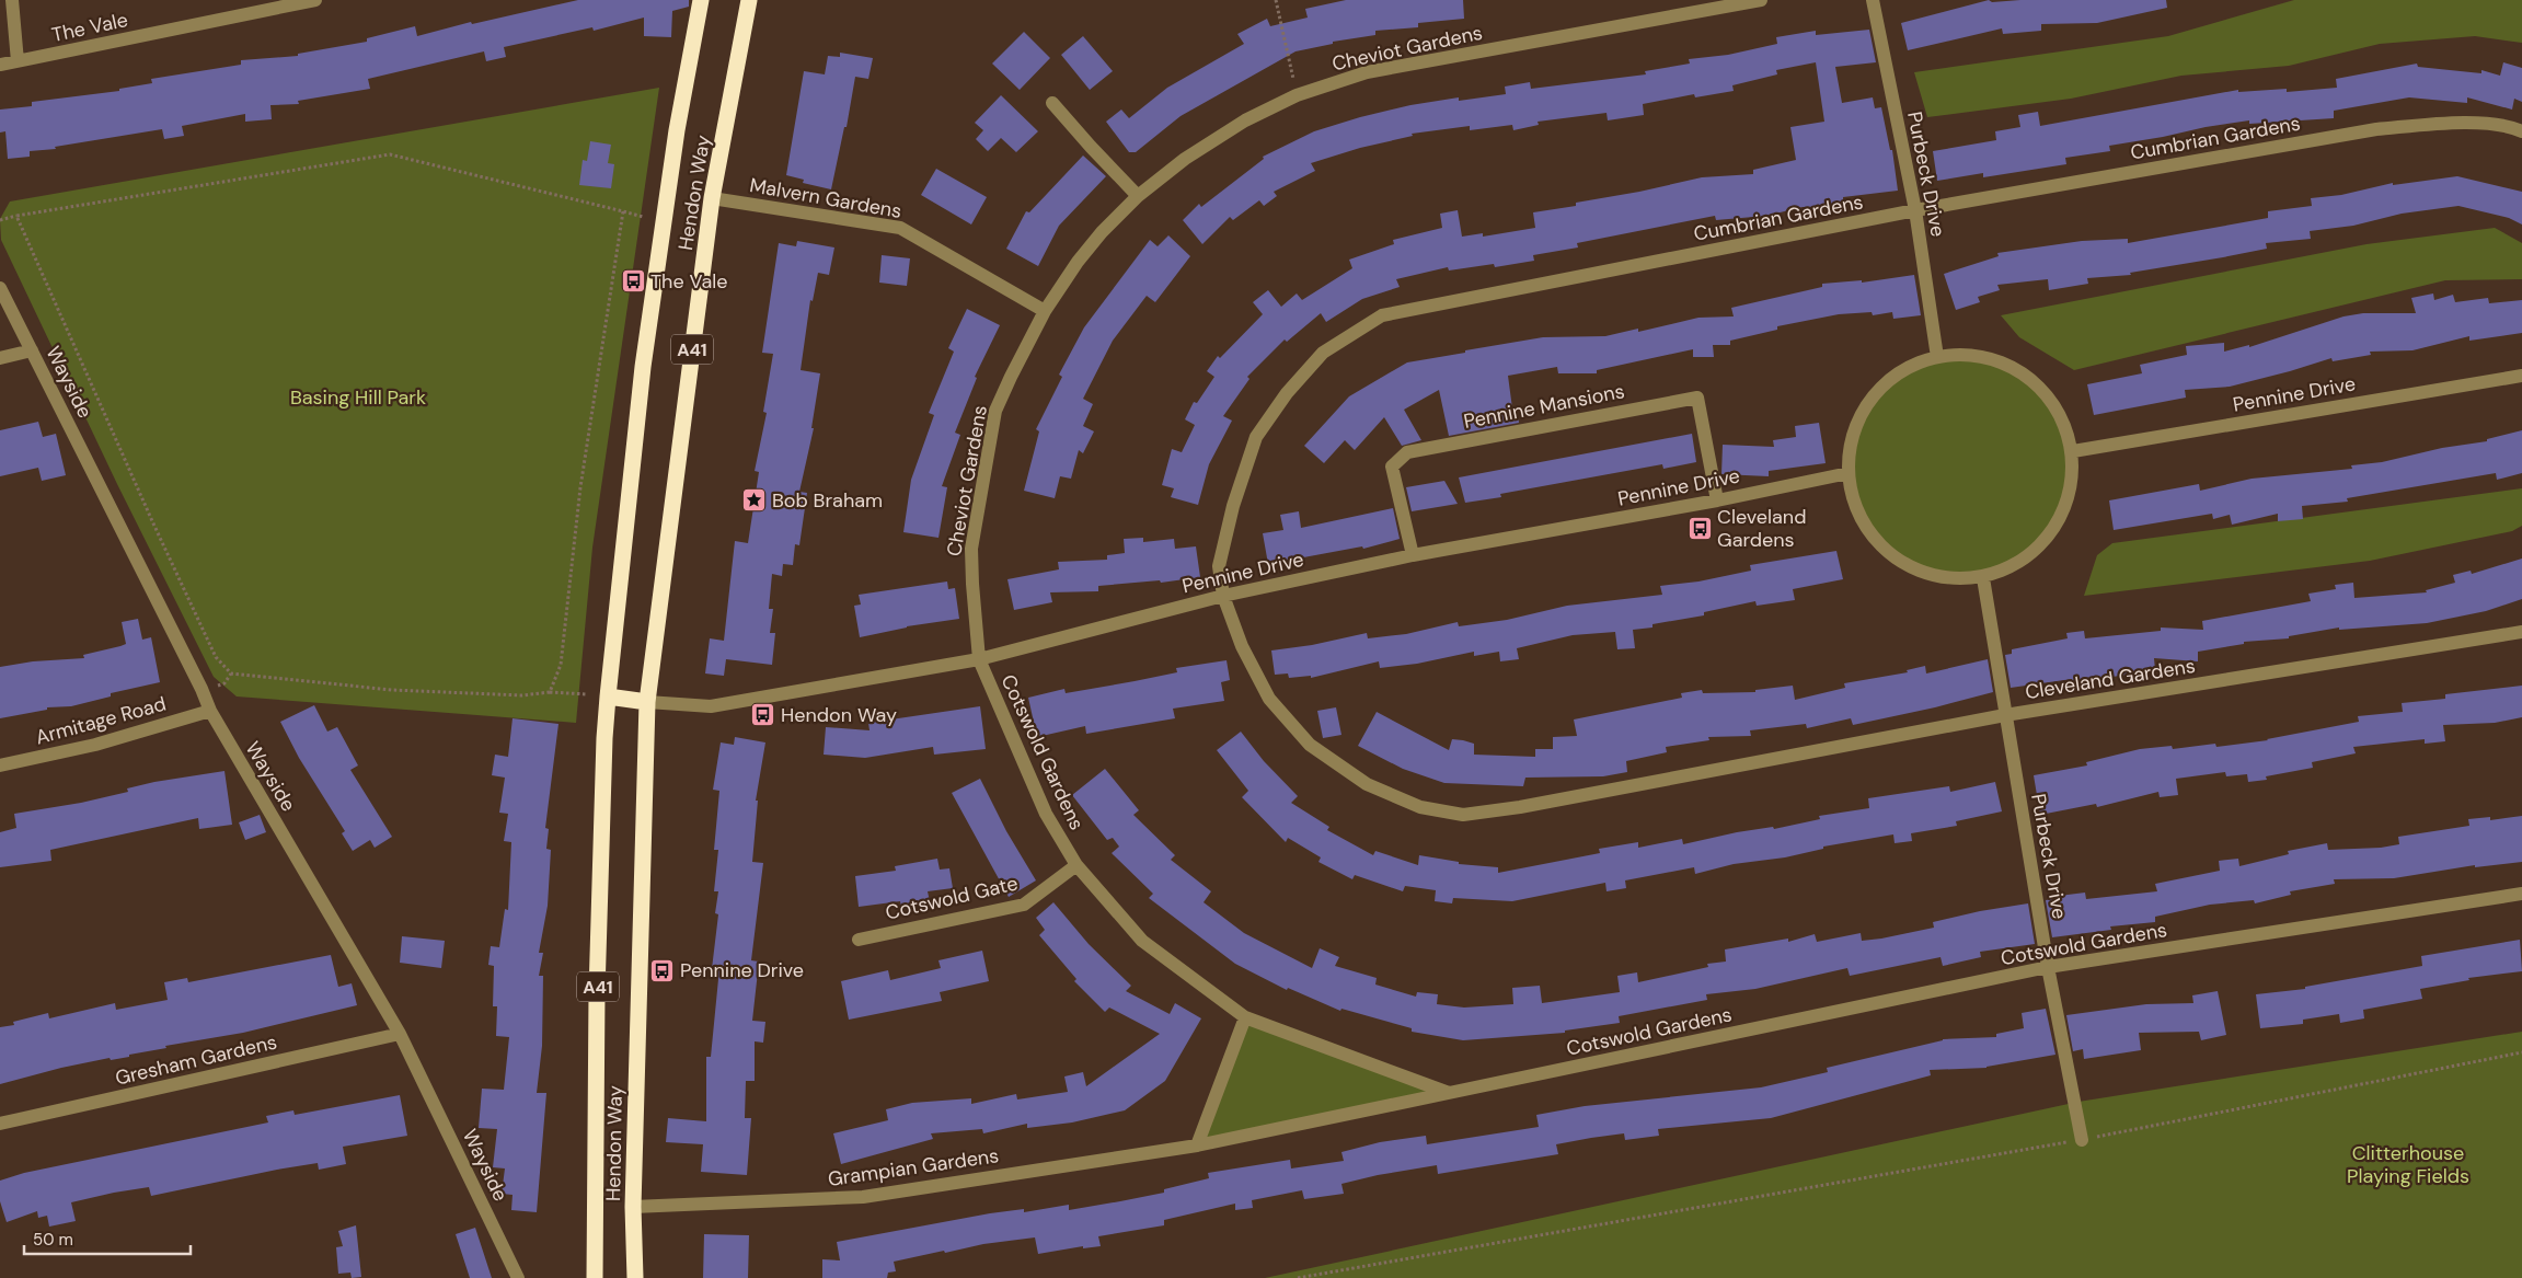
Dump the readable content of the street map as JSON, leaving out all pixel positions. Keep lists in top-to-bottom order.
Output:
{
  "streets": {
    "highway": ["Hendon Way", "A41"],
    "street": [
      "The Vale",
      "Cheviot Gardens",
      "Cumbrian Gardens",
      "Purbeck Drive",
      "Malvern Gardens",
      "Wayside",
      "Pennine Drive",
      "Pennine Mansions",
      "Cleveland Gardens",
      "Armitage Road",
      "Cotswold Gardens",
      "Cotswold Gate",
      "Gresham Gardens",
      "Grampian Gardens"
    ]
  },
  "crossings": [
    ["Cheviot Gardens", "Malvern Gardens"],
    ["Cheviot Gardens", "Pennine Drive"],
    ["Cheviot Gardens", "Cotswold Gardens"],
    ["Cumbrian Gardens", "Purbeck Drive"],
    ["Cumbrian Gardens", "Pennine Drive"],
    ["Cumbrian Gardens", "Cleveland Gardens"],
    ["Purbeck Drive", "Cleveland Gardens"],
    ["Purbeck Drive", "Cotswold Gardens"],
    ["Hendon Way", "Malvern Gardens"],
    ["Hendon Way", "Pennine Drive"],
    ["Hendon Way", "Grampian Gardens"],
    ["Wayside", "Armitage Road"],
    ["Wayside", "Gresham Gardens"],
    ["Pennine Drive", "Pennine Mansions"],
    ["Pennine Drive", "Cleveland Gardens"],
    ["Pennine Drive", "Cotswold Gardens"],
    ["Cotswold Gardens", "Cotswold Gate"],
    ["Cotswold Gardens", "Grampian Gardens"]
  ],
  "parks": ["Basing Hill Park", "Clitterhouse Playing Fields"],
  "places": {
    "bus stop": [
      "The Vale",
      "Cleveland Gardens",
      "Hendon Way",
      "Pennine Drive"
    ],
    "place": ["Bob Braham"]
  },
  "scale_bar": "50 m"
}
